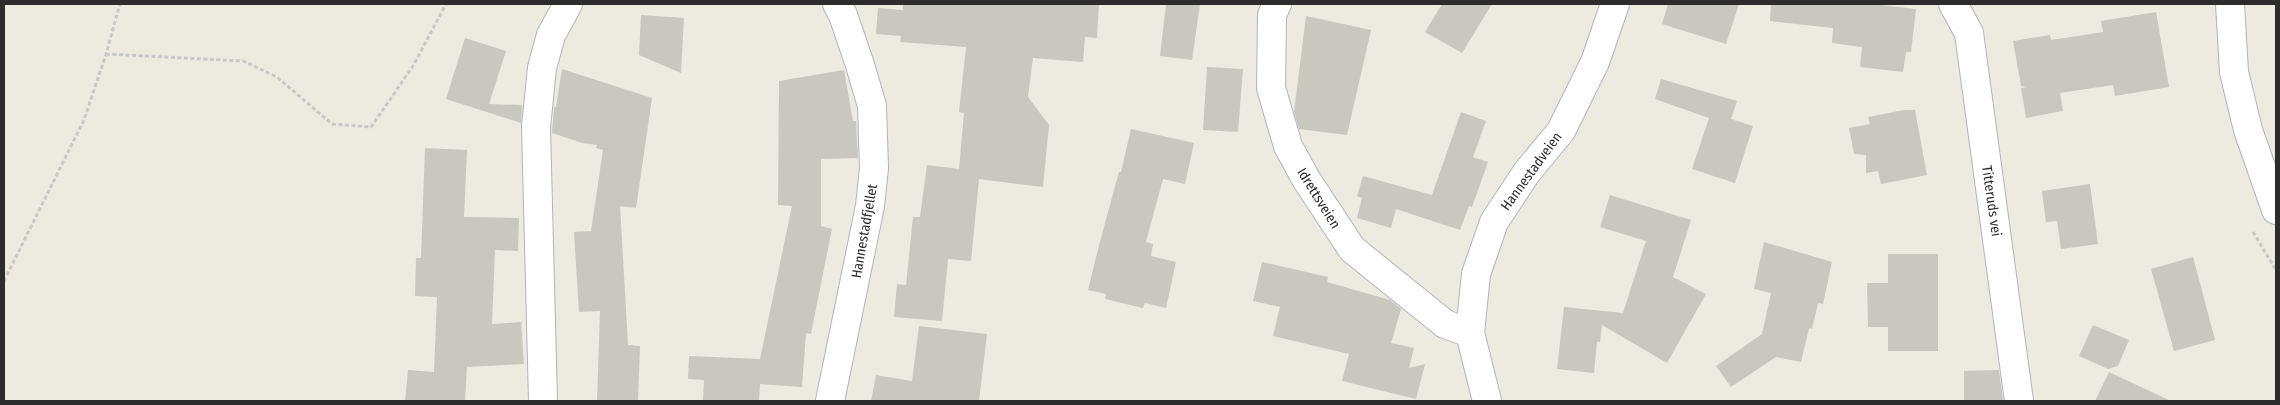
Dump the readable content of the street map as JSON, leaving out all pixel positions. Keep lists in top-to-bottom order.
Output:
{
  "streets": {
    "street": [
      "Hannestadveien",
      "Idrettsveien",
      "Titteruds vei",
      "Hannestadfjellet"
    ]
  },
  "crossings": [
    ["Hannestadveien", "Idrettsveien"]
  ]
}
